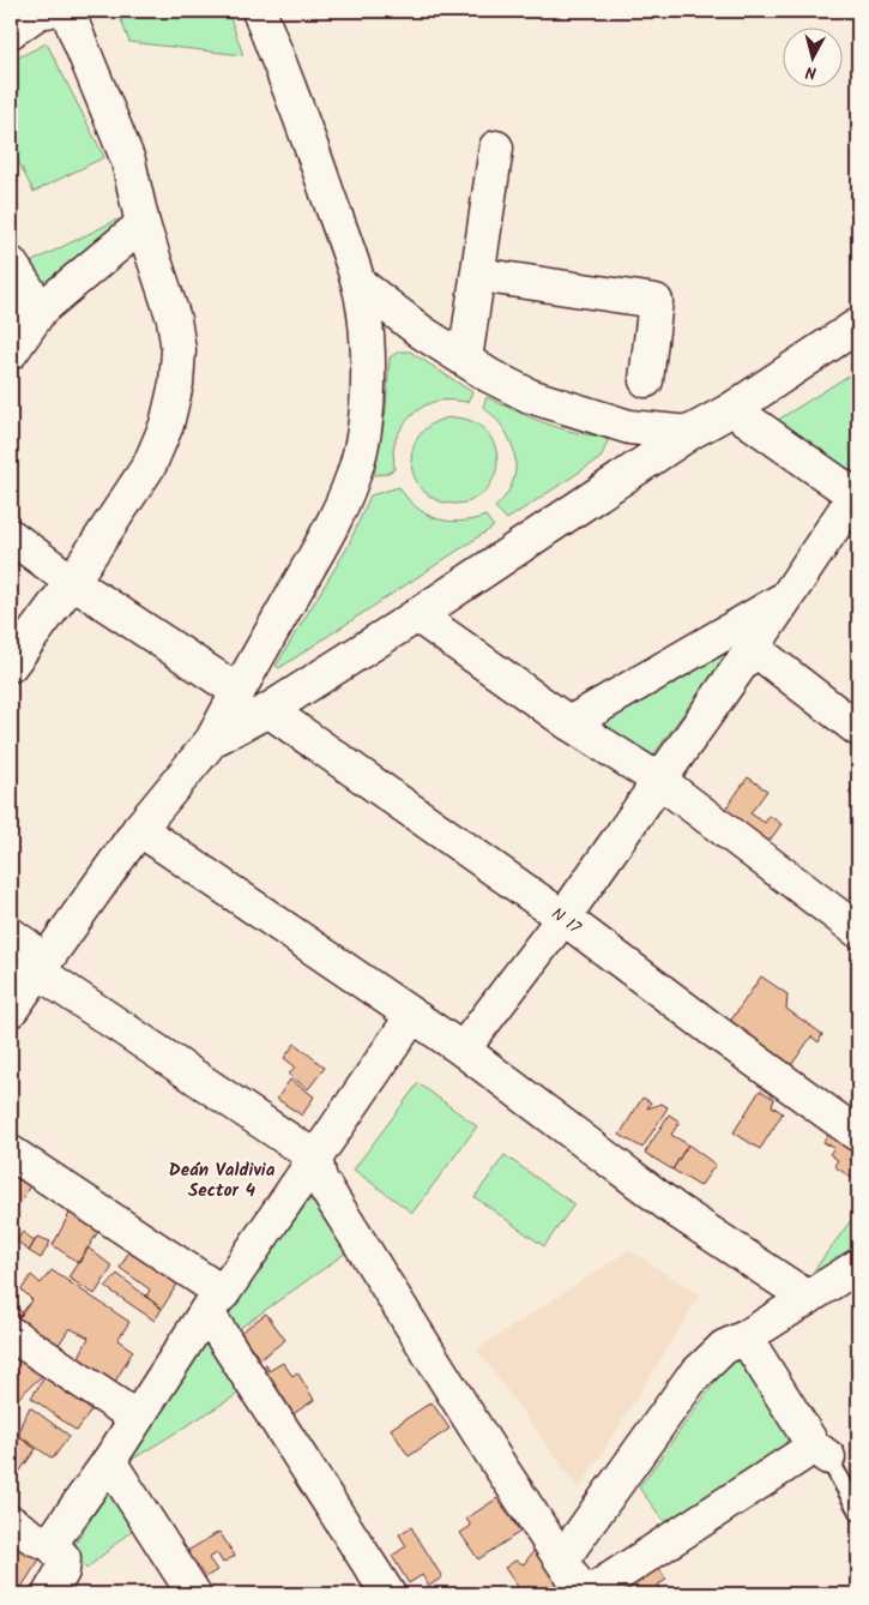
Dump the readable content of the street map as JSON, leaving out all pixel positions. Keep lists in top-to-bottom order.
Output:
{
  "streets": {
    "street": ["N 17"]
  },
  "districts": ["Deán Valdivia Sector 4"],
  "north": "bottom"
}
